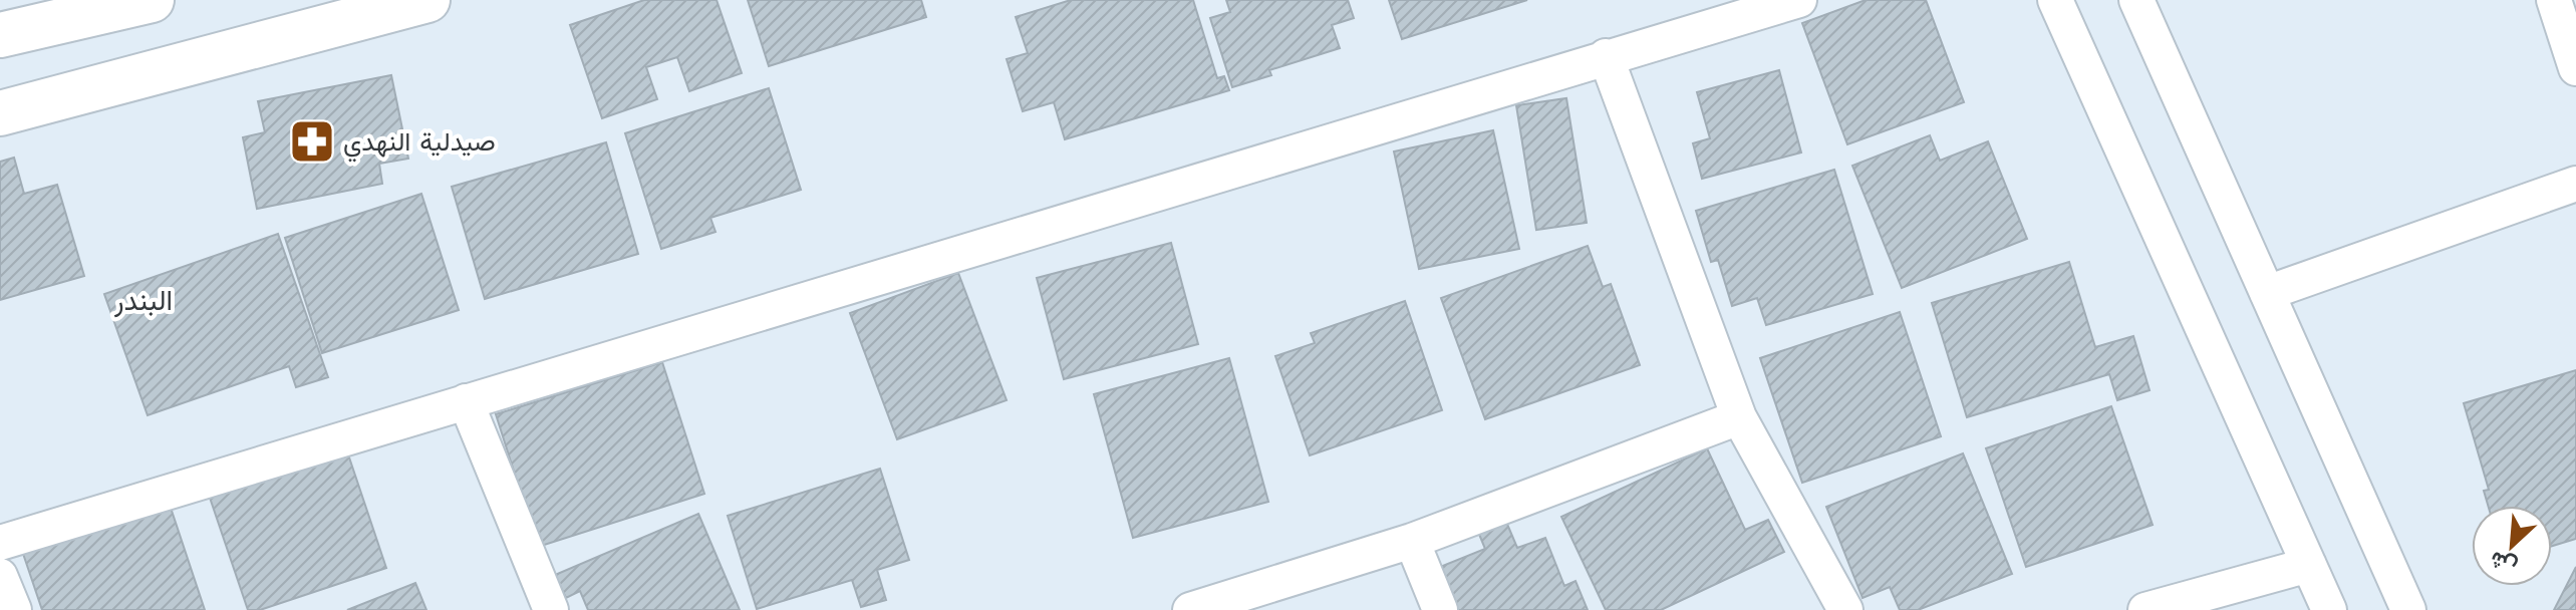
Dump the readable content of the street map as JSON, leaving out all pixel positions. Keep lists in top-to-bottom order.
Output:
{
  "districts": ["البندر"],
  "places": {
    "pharmacy": ["صيدلية النهدي"]
  },
  "north": "bottom left"
}
